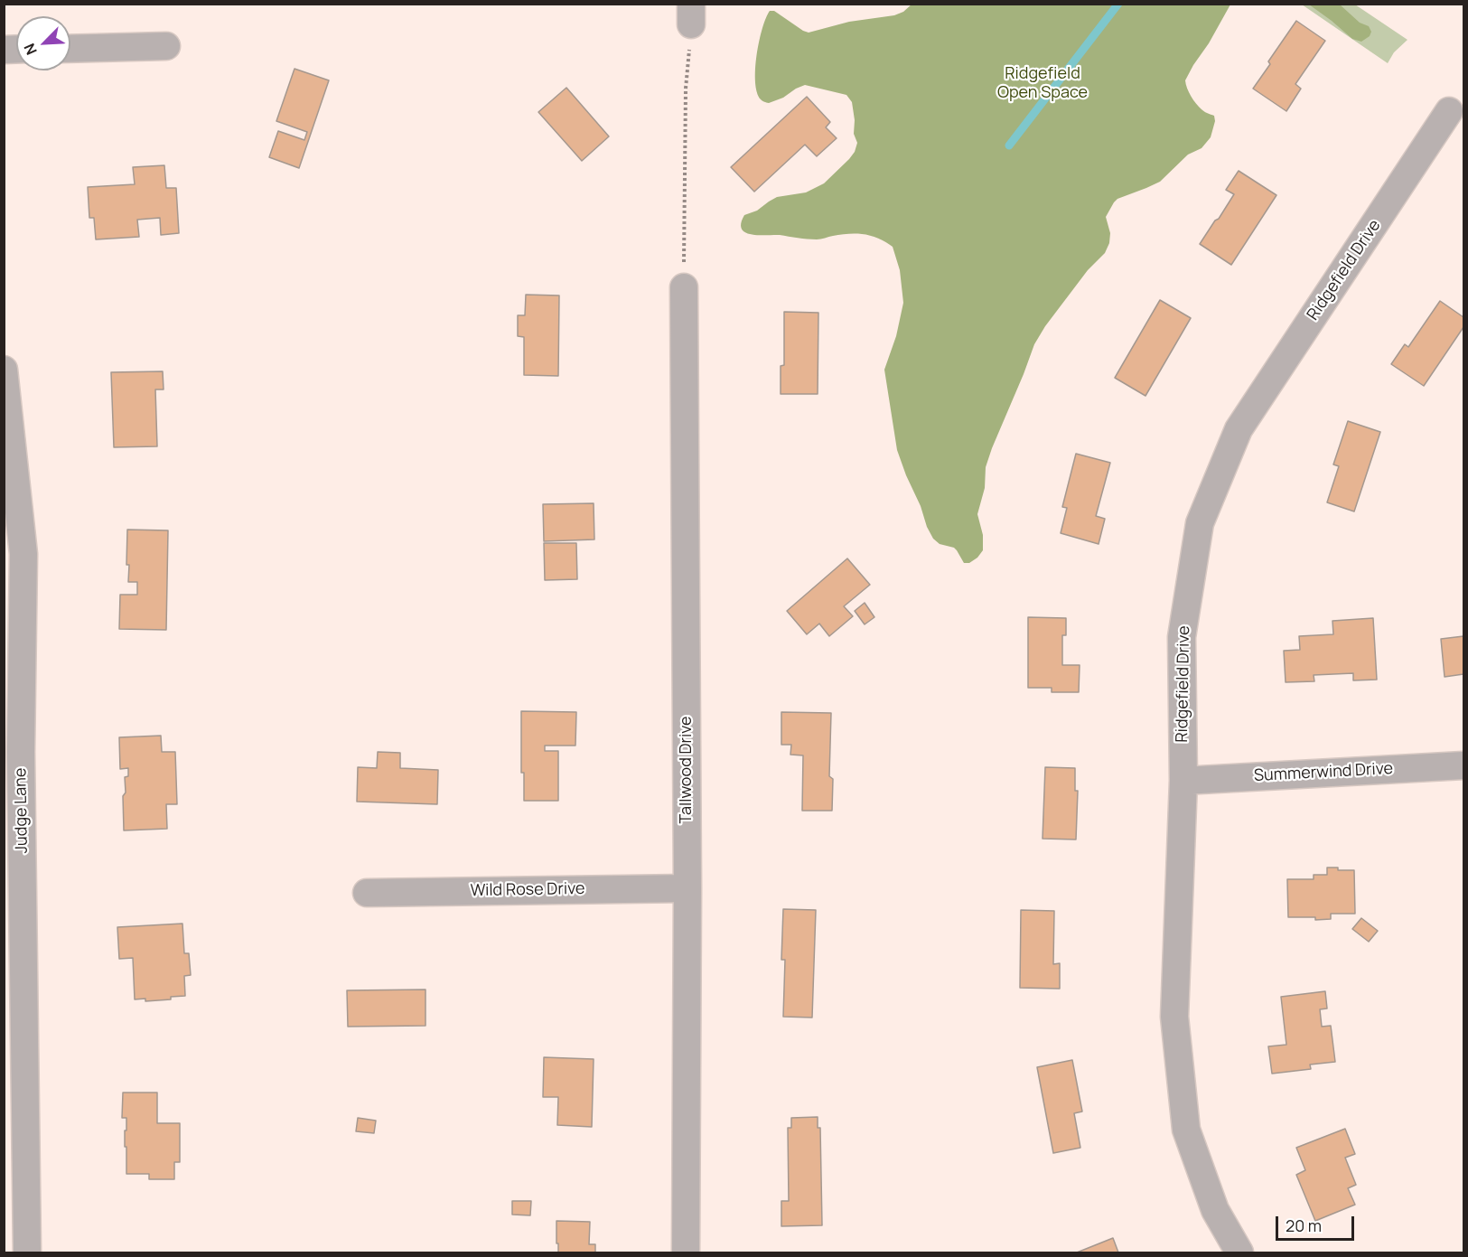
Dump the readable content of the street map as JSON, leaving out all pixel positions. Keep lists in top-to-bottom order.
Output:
{
  "streets": {
    "street": [
      "Ridgefield Drive",
      "Tallwood Drive",
      "Summerwind Drive",
      "Judge Lane",
      "Wild Rose Drive"
    ]
  },
  "crossings": [
    ["Ridgefield Drive", "Summerwind Drive"],
    ["Tallwood Drive", "Wild Rose Drive"]
  ],
  "parks": ["Ridgefield Open Space"],
  "scale_bar": "20 m",
  "north": "bottom left"
}
